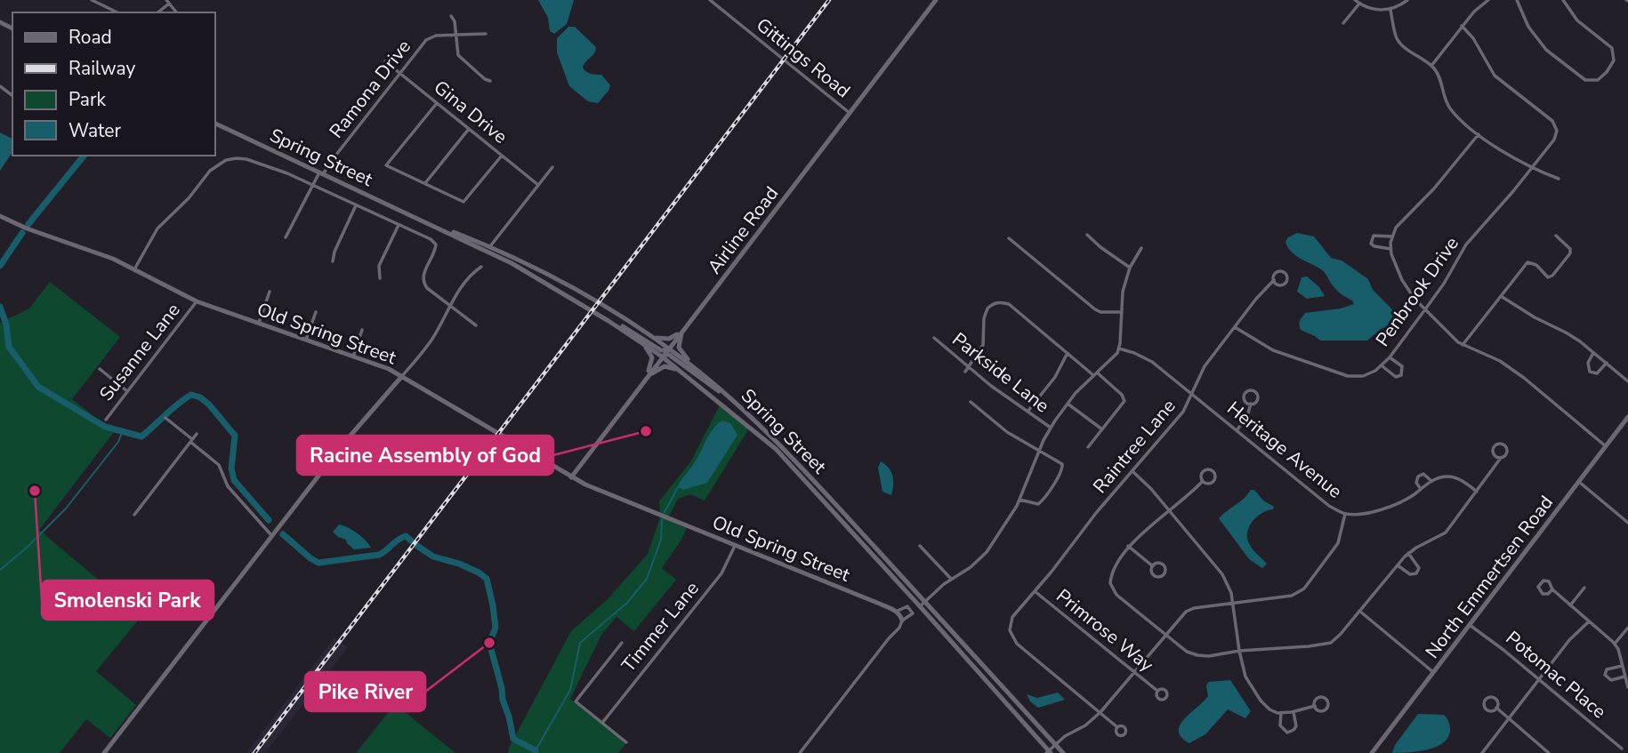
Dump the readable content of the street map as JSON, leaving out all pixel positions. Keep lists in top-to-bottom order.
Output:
{
  "streets": {
    "street": [
      "Gittings Road",
      "Ramona Drive",
      "Gina Drive",
      "Spring Street",
      "Airline Road",
      "Penbrook Drive",
      "Old Spring Street",
      "Susanne Lane",
      "Parkside Lane",
      "Raintree Lane",
      "Heritage Avenue",
      "North Emmertsen Road",
      "Timmer Lane",
      "Primrose Way",
      "Potomac Place"
    ]
  },
  "crossings": [
    ["Gittings Road", "Airline Road"],
    ["Ramona Drive", "Gina Drive"],
    ["Ramona Drive", "Spring Street"],
    ["Spring Street", "Airline Road"],
    ["Airline Road", "Old Spring Street"],
    ["Penbrook Drive", "Raintree Lane"],
    ["Old Spring Street", "Susanne Lane"],
    ["Old Spring Street", "Timmer Lane"],
    ["Raintree Lane", "Heritage Avenue"],
    ["Raintree Lane", "Primrose Way"],
    ["North Emmertsen Road", "Potomac Place"]
  ],
  "places": ["Racine Assembly of God", "Smolenski Park", "Pike River"],
  "legend": [
    "Road",
    "Railway",
    "Park",
    "Water"
  ]
}
